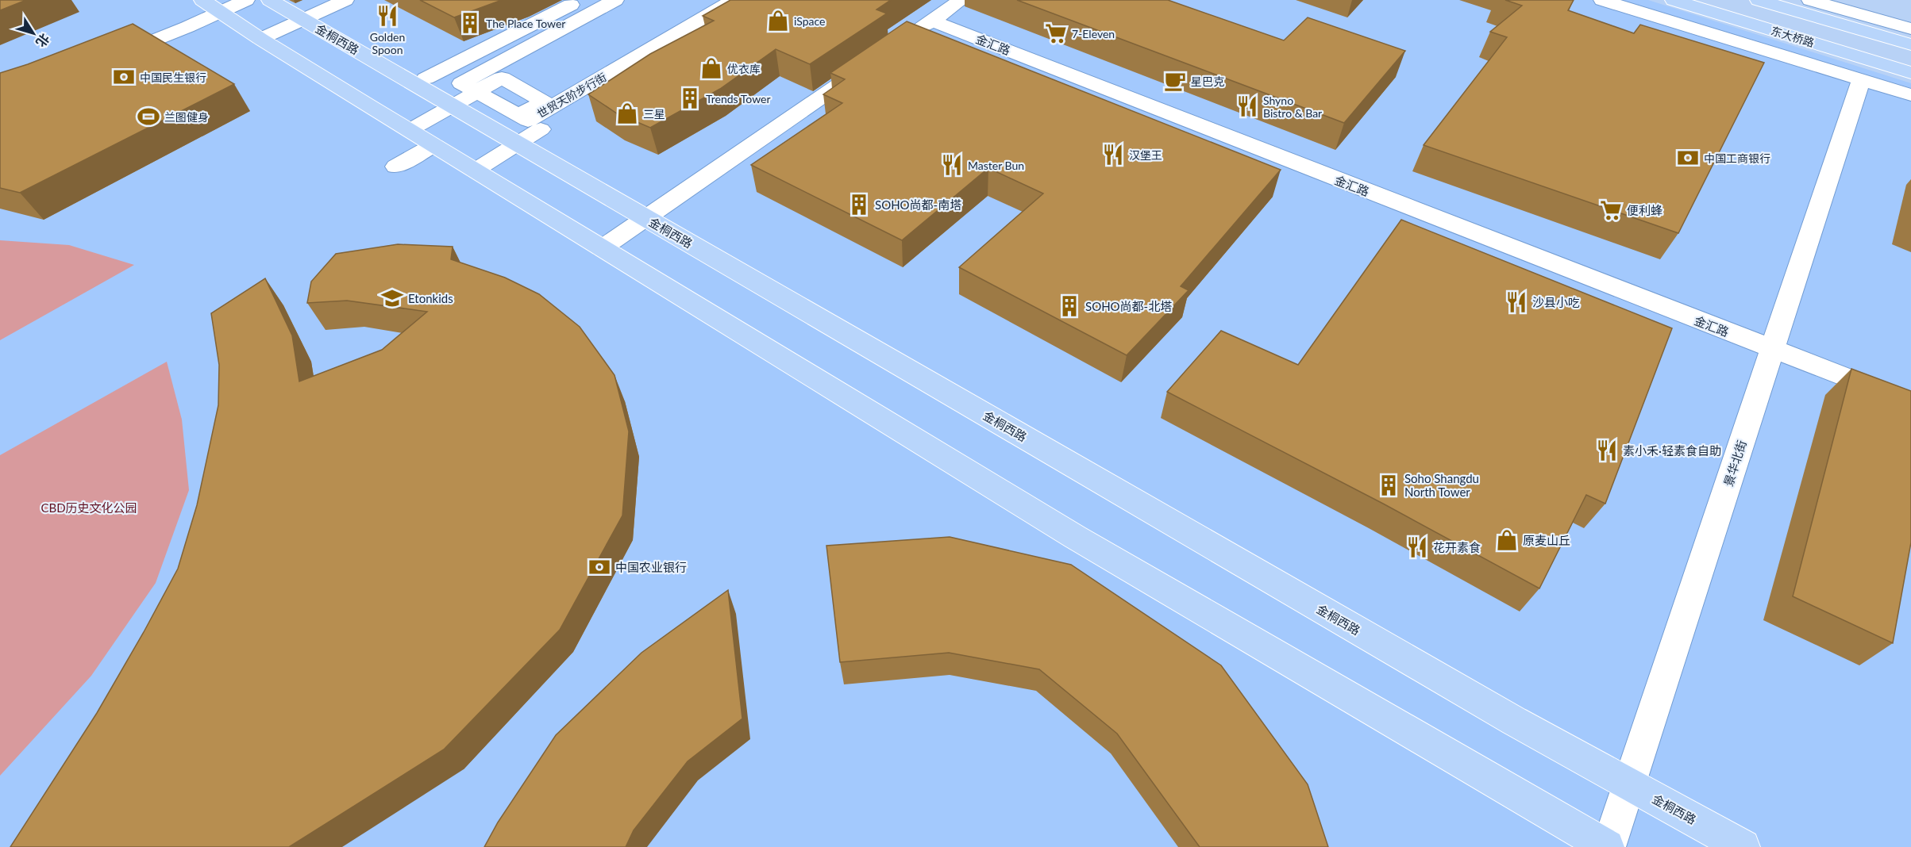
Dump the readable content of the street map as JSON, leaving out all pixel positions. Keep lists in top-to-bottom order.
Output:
{
  "streets": {
    "main road": ["东大桥路", "金桐西路"],
    "street": ["金汇路", "世贸天阶步行街", "景华北街"]
  },
  "crossings": [
    ["金桐西路", "景华北街"],
    ["金汇路", "景华北街"]
  ],
  "parks": ["CBD历史文化公园"],
  "places": {
    "restaurant": [
      "Golden Spoon",
      "Shyno Bistro & Bar",
      "汉堡王",
      "Master Bun",
      "沙县小吃",
      "素小禾·轻素食自助",
      "花开素食"
    ],
    "shop": [
      "iSpace",
      "优衣库",
      "三星",
      "原麦山丘"
    ],
    "building": [
      "The Place Tower",
      "Trends Tower",
      "SOHO尚都-南塔",
      "SOHO尚都-北塔",
      "Soho Shangdu North Tower"
    ],
    "supermarket": ["7-Eleven", "便利蜂"],
    "bank": ["中国民生银行", "中国工商银行", "中国农业银行"],
    "cafe": ["星巴克"],
    "sports": ["兰图健身"],
    "school or university": ["Etonkids"]
  },
  "north": "bottom right"
}
